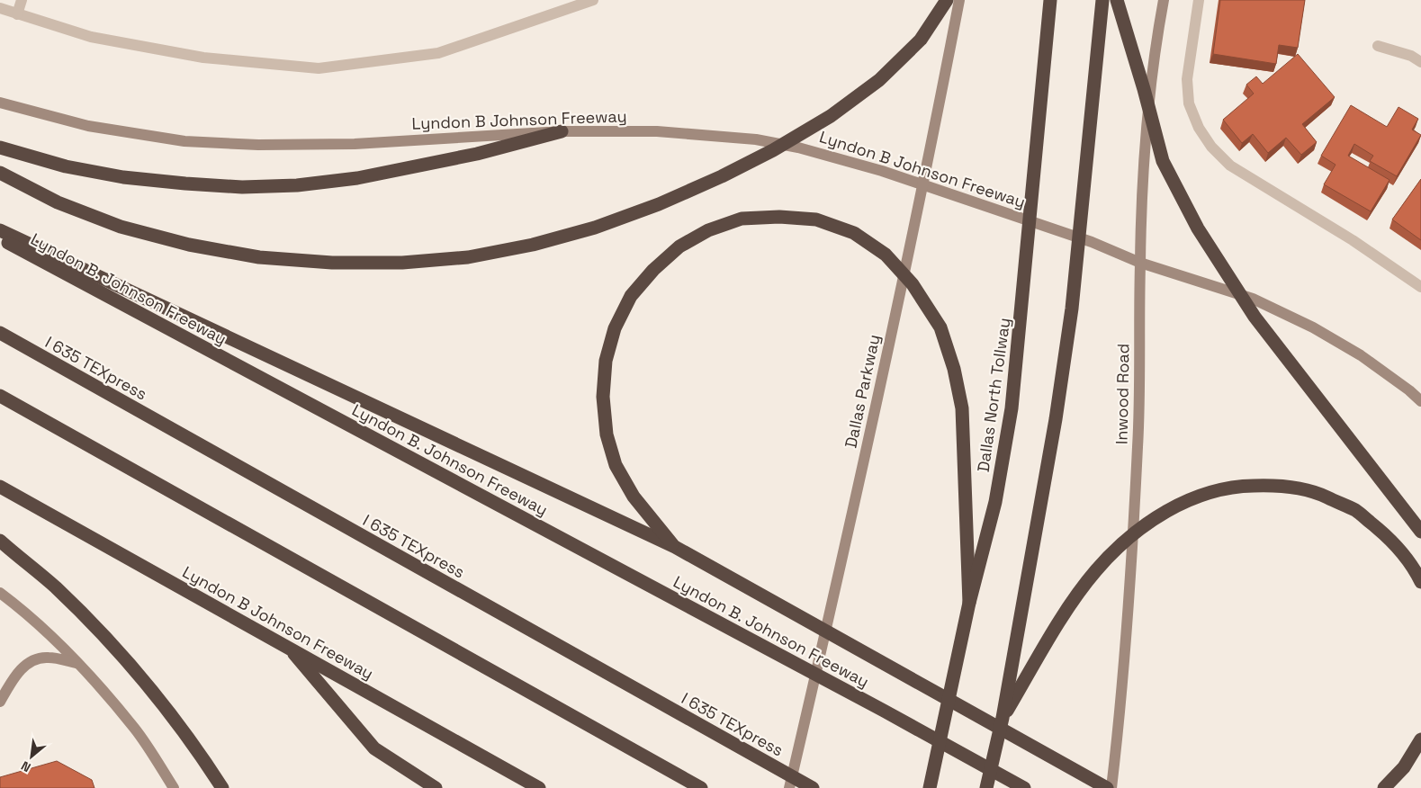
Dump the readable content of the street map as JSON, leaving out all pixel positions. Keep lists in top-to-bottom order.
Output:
{
  "streets": {
    "highway": [
      "Lyndon B Johnson Freeway",
      "Lyndon B. Johnson Freeway",
      "I 635 TEXpress",
      "Dallas North Tollway"
    ],
    "main road": ["Dallas Parkway", "Inwood Road"]
  },
  "crossings": [
    ["Lyndon B Johnson Freeway", "Dallas Parkway"],
    ["Lyndon B Johnson Freeway", "Inwood Road"]
  ],
  "north": "bottom left"
}
